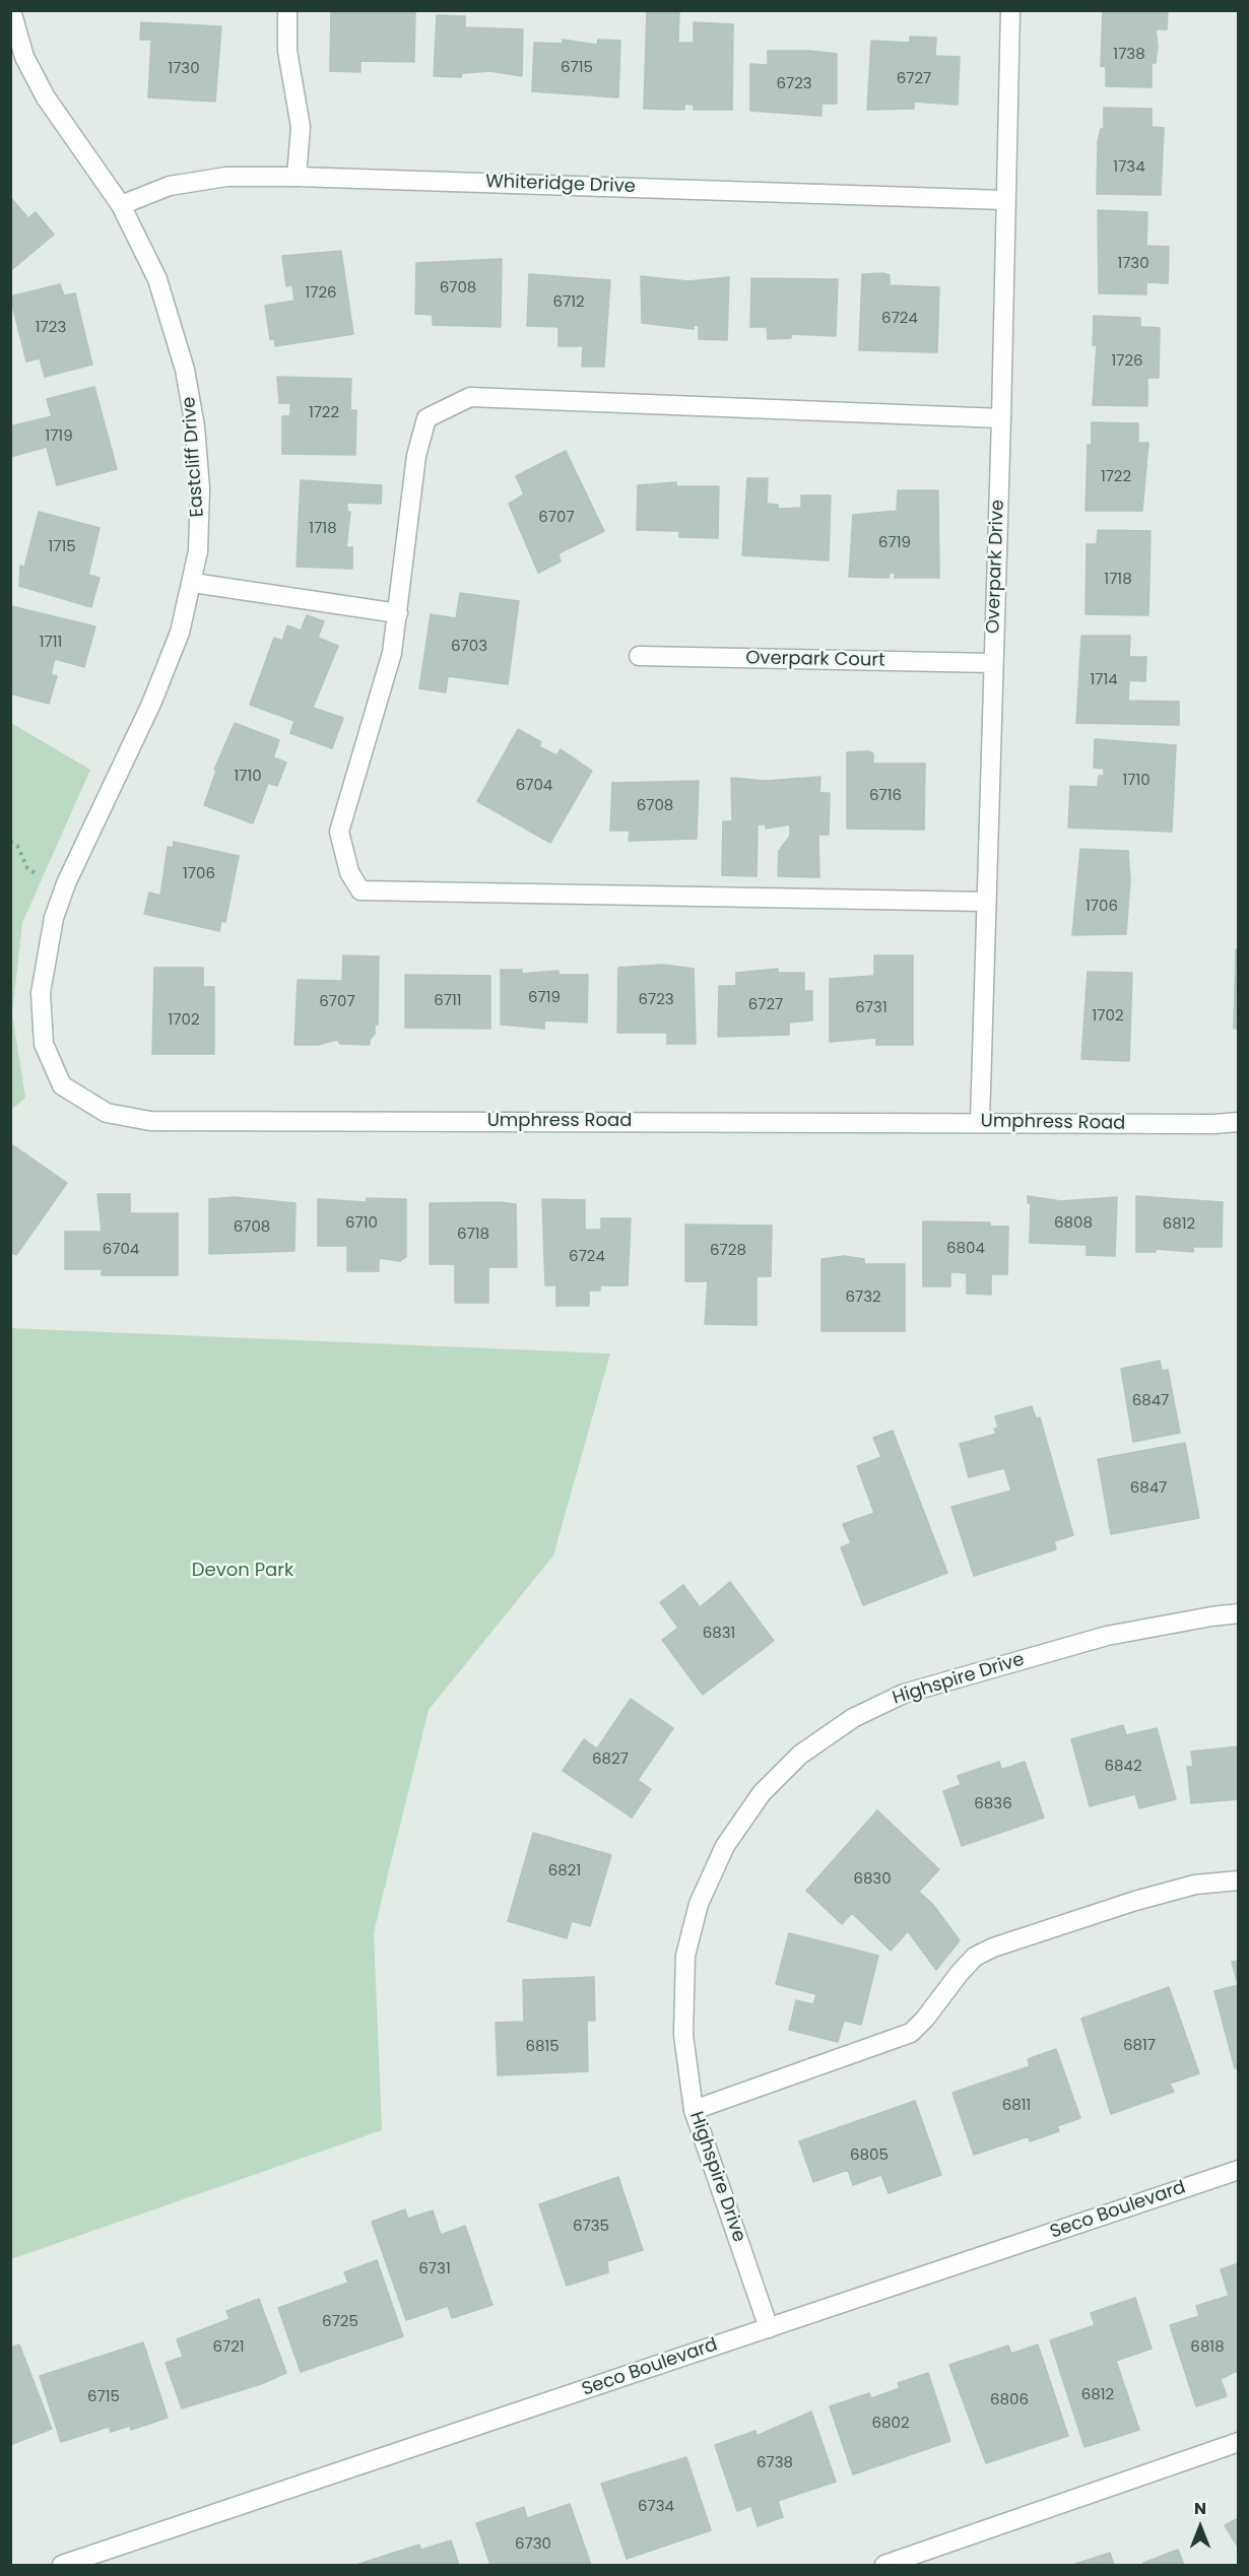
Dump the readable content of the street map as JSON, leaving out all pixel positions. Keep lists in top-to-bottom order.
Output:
{
  "streets": {
    "street": [
      "Whiteridge Drive",
      "Eastcliff Drive",
      "Overpark Drive",
      "Overpark Court",
      "Umphress Road",
      "Highspire Drive",
      "Seco Boulevard"
    ]
  },
  "crossings": [
    ["Whiteridge Drive", "Eastcliff Drive"],
    ["Whiteridge Drive", "Overpark Drive"],
    ["Eastcliff Drive", "Umphress Road"],
    ["Overpark Drive", "Overpark Court"],
    ["Overpark Drive", "Umphress Road"],
    ["Highspire Drive", "Seco Boulevard"]
  ],
  "parks": ["Devon Park"],
  "house_numbers": [
    "1738",
    "6715",
    "1730",
    "6727",
    "6723",
    "1734",
    "1730",
    "6708",
    "1726",
    "6712",
    "6724",
    "1723",
    "1726",
    "1722",
    "1719",
    "1722",
    "6707",
    "1718",
    "6719",
    "1715",
    "1718",
    "1711",
    "6703",
    "1714",
    "1710",
    "1710",
    "6704",
    "6716",
    "6708",
    "1706",
    "1706",
    "6719",
    "6723",
    "6711",
    "6707",
    "6727",
    "6731",
    "1702",
    "1702",
    "6710",
    "6808",
    "6812",
    "6708",
    "6718",
    "6804",
    "6704",
    "6728",
    "6724",
    "6732",
    "6847",
    "6847",
    "6831",
    "6827",
    "6842",
    "6836",
    "6821",
    "6830",
    "6817",
    "6815",
    "6811",
    "6805",
    "6735",
    "6731",
    "6725",
    "6721",
    "6818",
    "6812",
    "6715",
    "6806",
    "6802",
    "6738",
    "6734",
    "6730"
  ],
  "north": "top"
}
